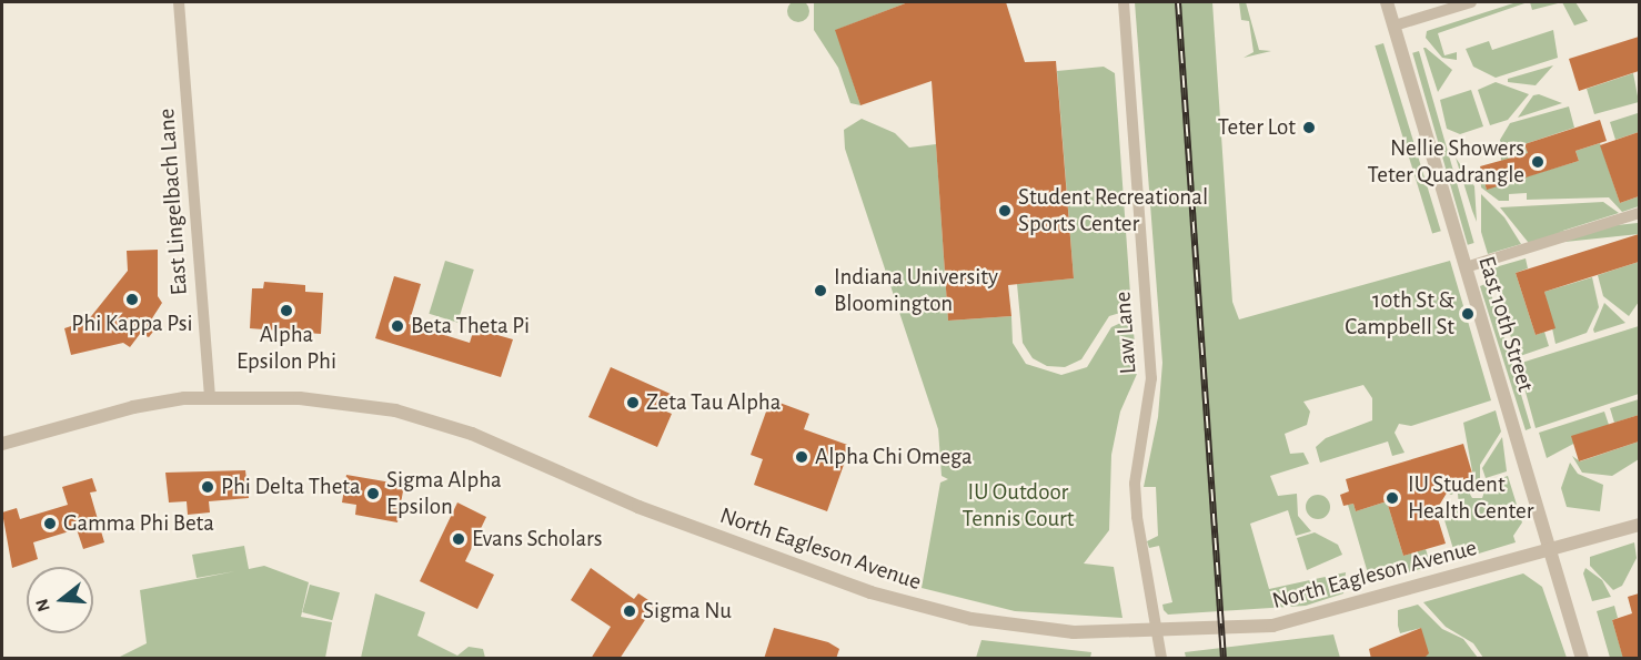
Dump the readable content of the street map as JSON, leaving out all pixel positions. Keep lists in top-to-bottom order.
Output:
{
  "streets": {
    "street": [
      "East Lingelbach Lane",
      "East 10th Street",
      "Law Lane",
      "North Eagleson Avenue"
    ]
  },
  "crossings": [
    ["East Lingelbach Lane", "North Eagleson Avenue"],
    ["East 10th Street", "North Eagleson Avenue"],
    ["Law Lane", "North Eagleson Avenue"]
  ],
  "parks": ["IU Outdoor Tennis Court"],
  "places": [
    "Teter Lot",
    "Nellie Showers Teter Quadrangle",
    "Student Recreational Sports Center",
    "Indiana University Bloomington",
    "Phi Kappa Psi",
    "Alpha Epsilon Phi",
    "10th St & Campbell St",
    "Beta Theta Pi",
    "Zeta Tau Alpha",
    "Alpha Chi Omega",
    "Phi Delta Theta",
    "Sigma Alpha Epsilon",
    "IU Student Health Center",
    "Gamma Phi Beta",
    "Evans Scholars",
    "Sigma Nu"
  ],
  "north": "left"
}
